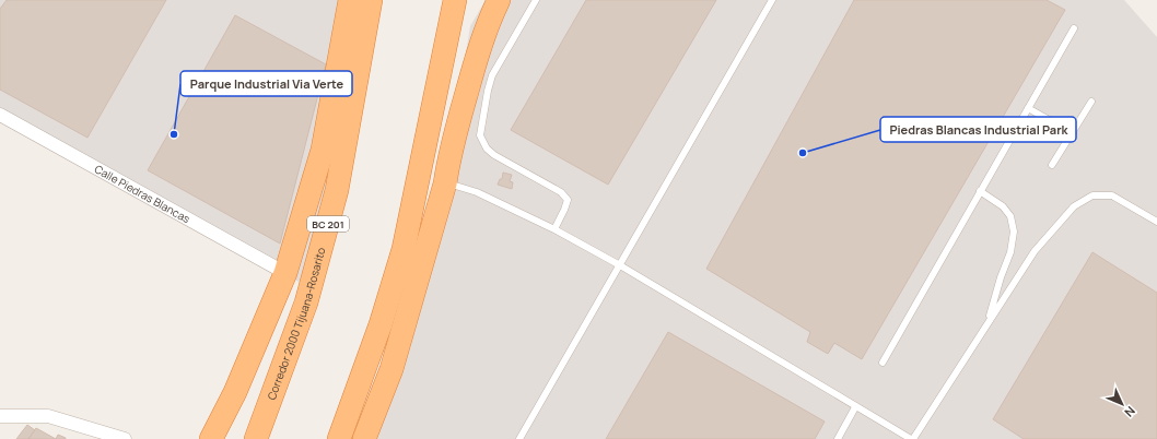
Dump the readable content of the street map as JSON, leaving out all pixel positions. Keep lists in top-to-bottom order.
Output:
{
  "streets": {
    "highway": ["BC 201", "Corredor 2000 Tijuana-Rosarito"],
    "street": ["Calle Piedras Blancas"]
  },
  "places": ["Parque Industrial Via Verte", "Piedras Blancas Industrial Park"],
  "north": "bottom right"
}
